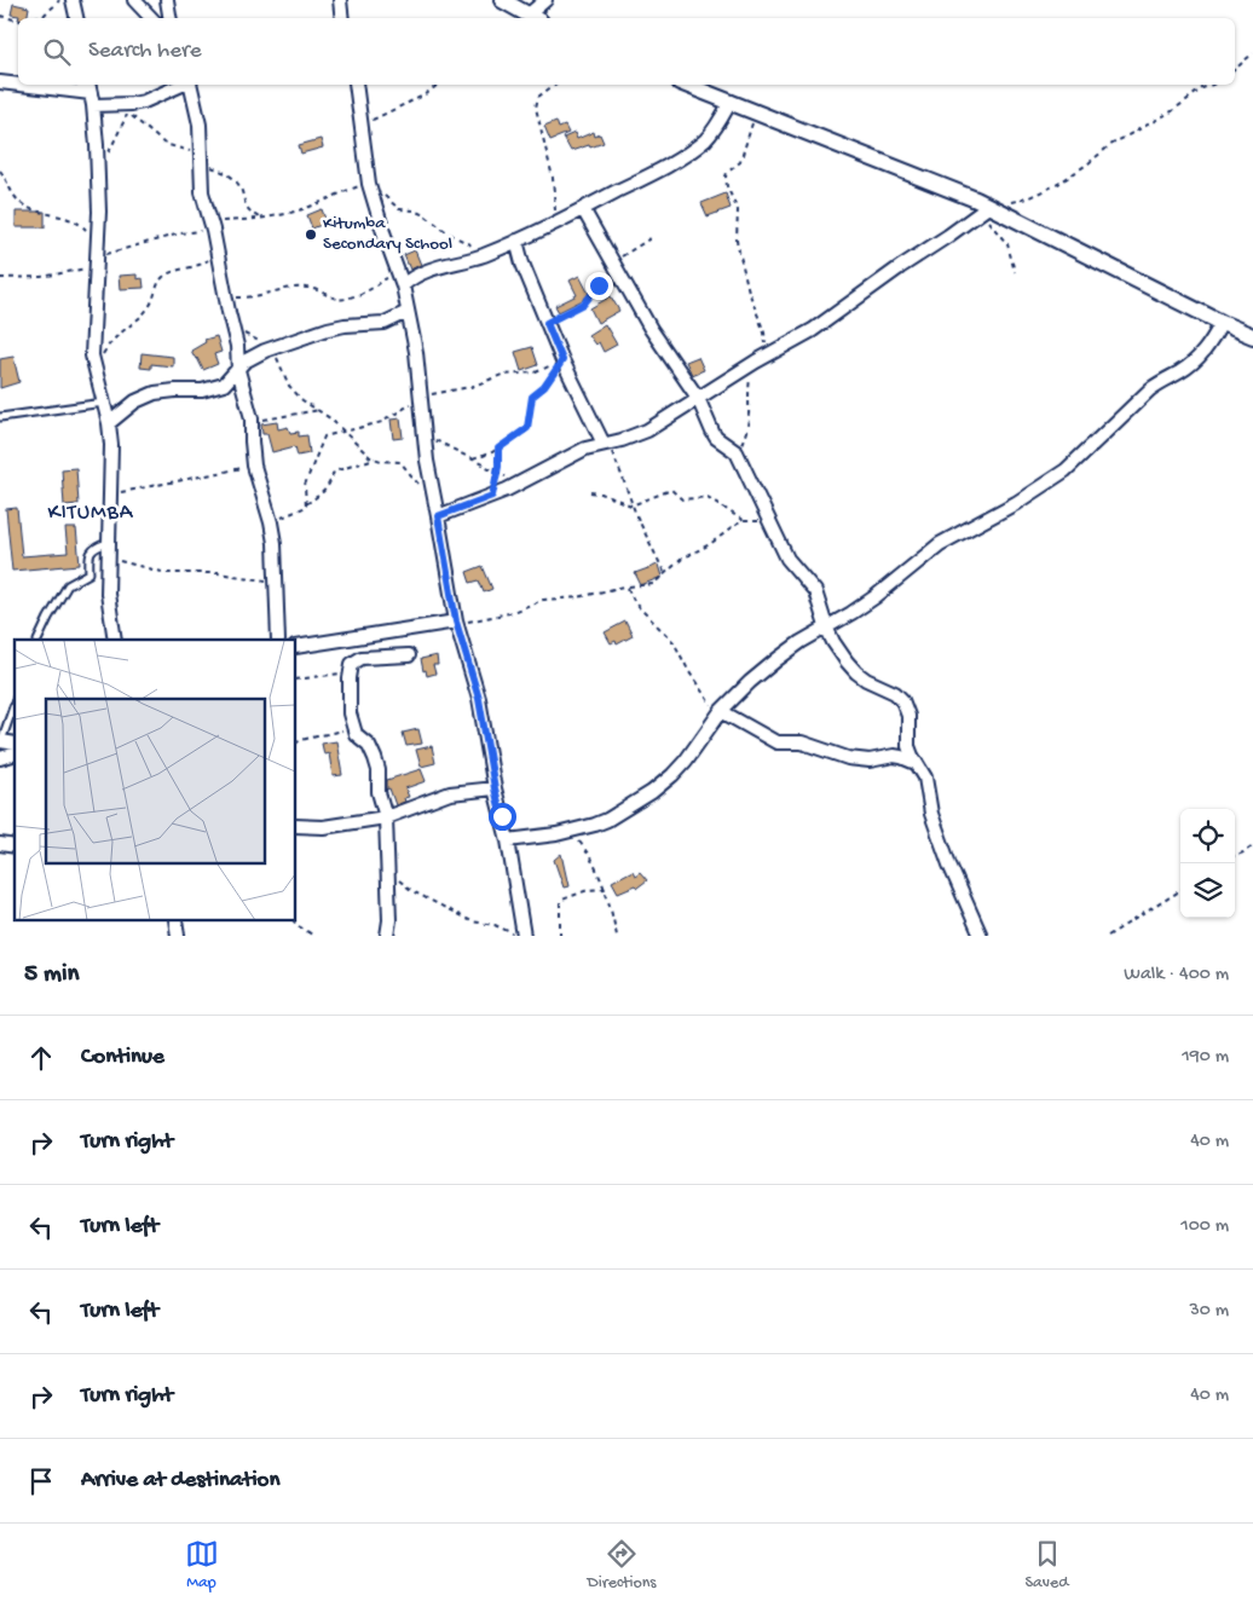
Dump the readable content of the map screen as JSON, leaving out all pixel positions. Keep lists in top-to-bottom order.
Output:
{
  "districts": ["KITUMBA"],
  "places": ["Kitumba Secondary School"],
  "page": {
    "search": "Search here",
    "heading": ["5 min", "Walk · 400 m"],
    "list": [
      ["Continue", "190 m"],
      ["Turn right", "40 m"],
      ["Turn left", "100 m"],
      ["Turn left", "30 m"],
      ["Turn right", "40 m"],
      "Arrive at destination"
    ],
    "nav": ["Map", "Directions", "Saved"]
  }
}
